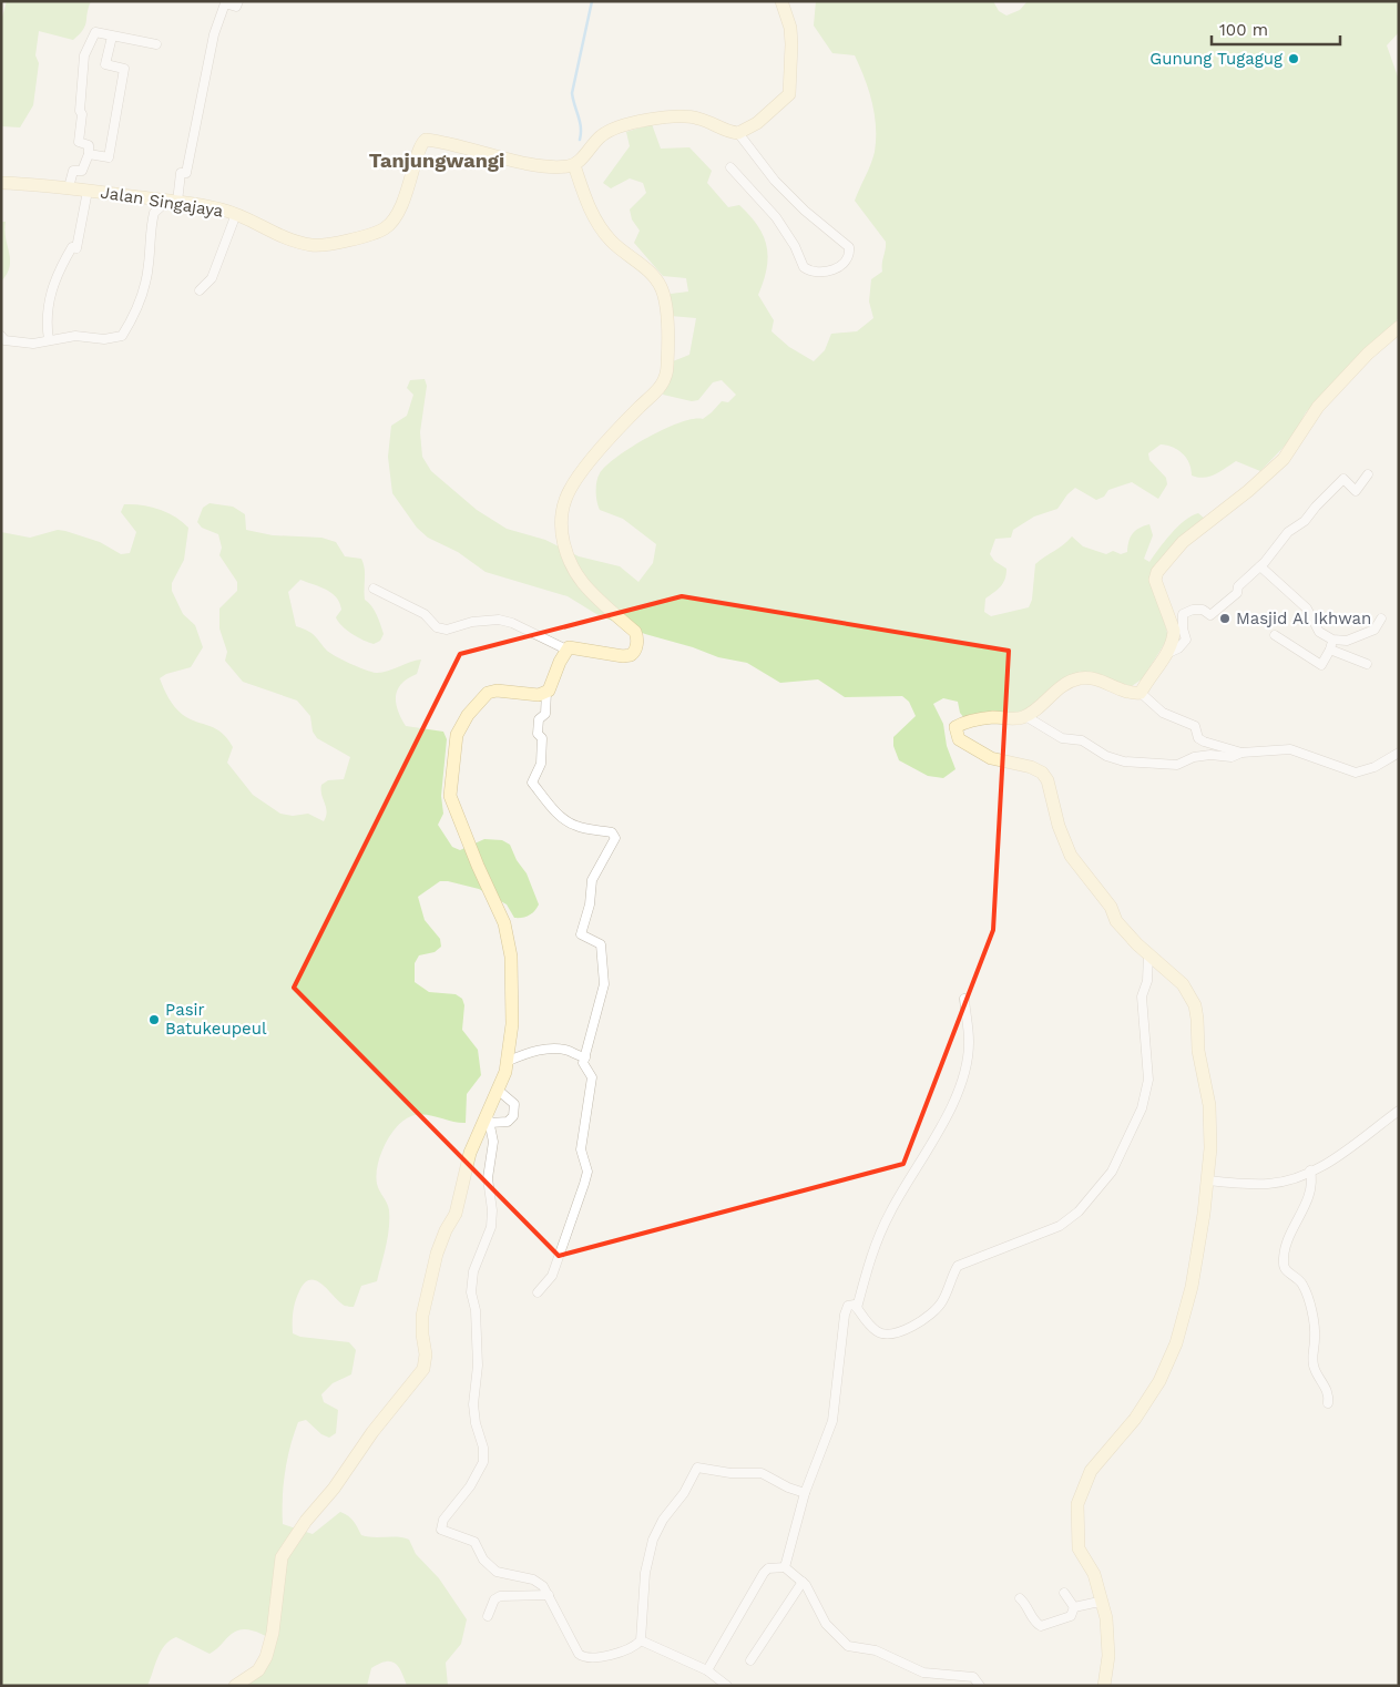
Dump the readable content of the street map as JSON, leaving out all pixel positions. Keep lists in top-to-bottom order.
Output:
{
  "streets": {
    "street": ["Jalan Singajaya"]
  },
  "districts": ["Tanjungwangi"],
  "places": ["Gunung Tugagug", "Masjid Al Ikhwan", "Pasir Batukeupeul"],
  "scale_bar": "100 m"
}
